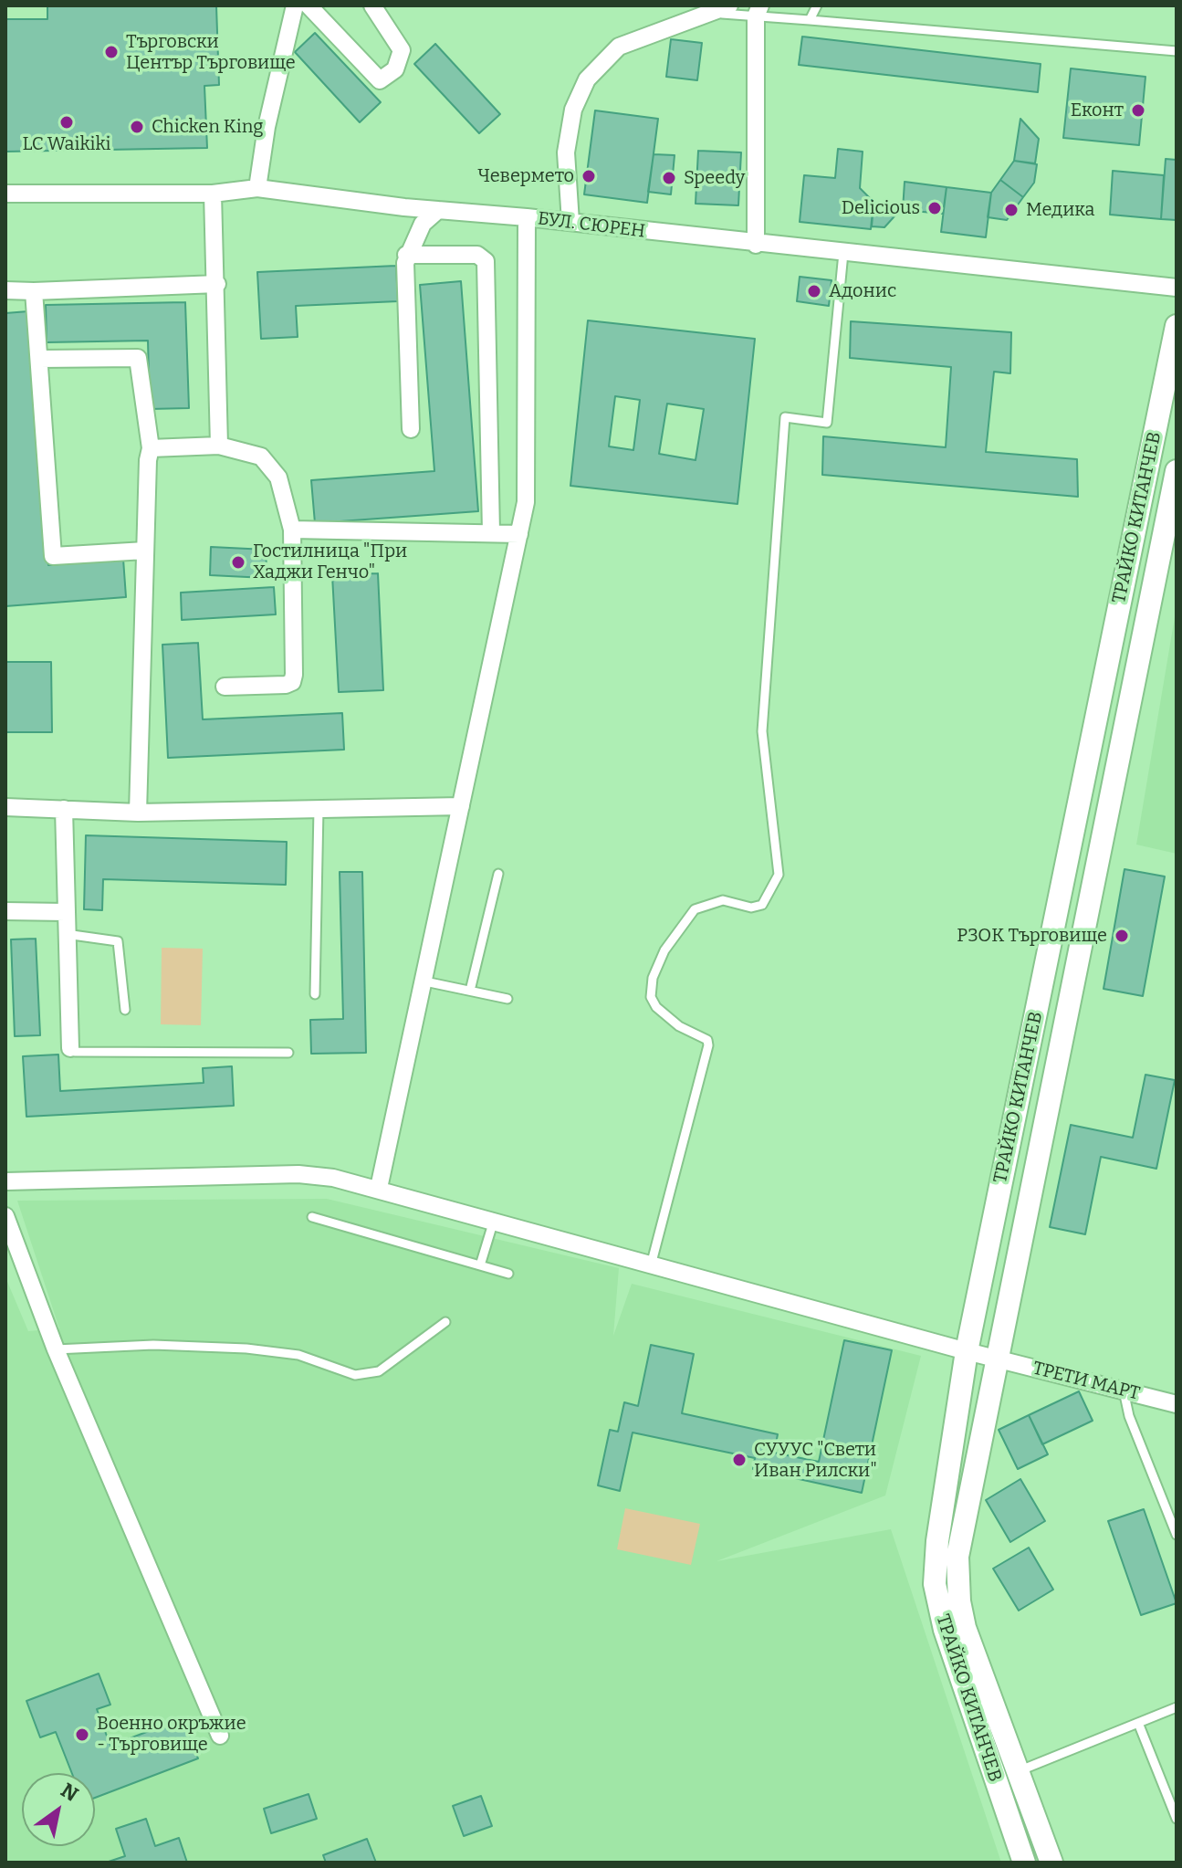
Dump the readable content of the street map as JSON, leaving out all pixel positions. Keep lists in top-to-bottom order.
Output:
{
  "streets": {
    "street": ["БУЛ. СЮРЕН", "ТРАЙКО КИТАНЧЕВ", "ТРЕТИ МАРТ"]
  },
  "crossings": [
    ["ТРАЙКО КИТАНЧЕВ", "ТРЕТИ МАРТ"]
  ],
  "places": [
    "Търговски Център Търговище",
    "Еконт",
    "LC Waikiki",
    "Chicken King",
    "Чевермето",
    "Speedy",
    "Delicious",
    "Медика",
    "Адонис",
    "Гостилница \"При Хаджи Генчо\"",
    "РЗОК Търговище",
    "СУУУС \"Свети Иван Рилски\"",
    "Военно окръжие - Търговище"
  ],
  "north": "top right"
}
